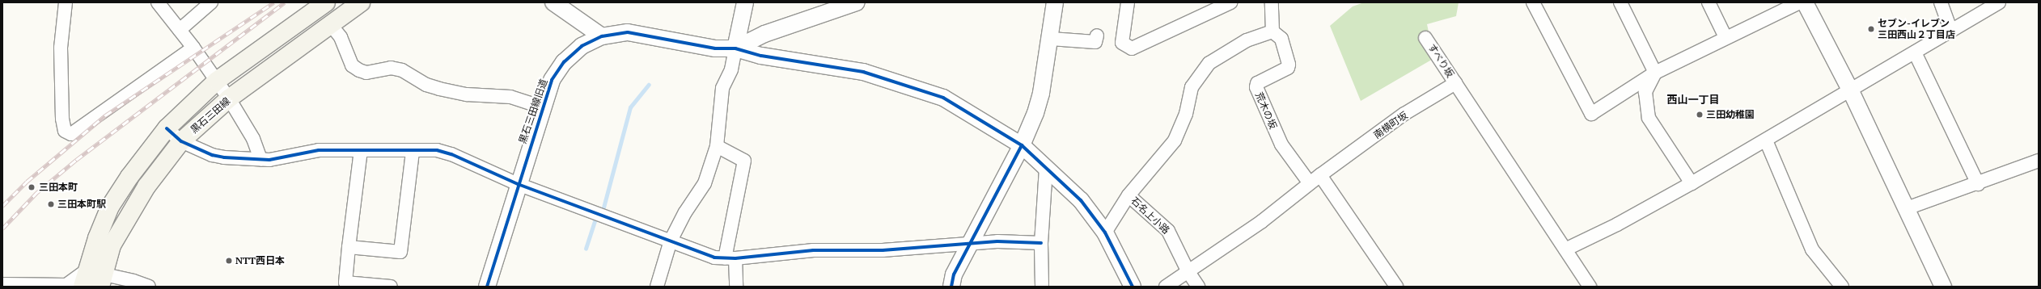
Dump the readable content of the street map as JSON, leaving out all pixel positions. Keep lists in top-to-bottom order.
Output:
{
  "streets": {
    "main road": ["黒石三田線"],
    "street": [
      "すべり坂",
      "荒木の坂",
      "黒石三田線旧道",
      "南横町坂",
      "石名上小路"
    ]
  },
  "crossings": [
    ["すべり坂", "南横町坂"],
    ["荒木の坂", "南横町坂"],
    ["南横町坂", "石名上小路"]
  ],
  "districts": ["西山一丁目"],
  "places": [
    "セブン-イレブン 三田西山２丁目店",
    "三田幼稚園",
    "三田本町",
    "三田本町駅",
    "NTT西日本"
  ]
}
